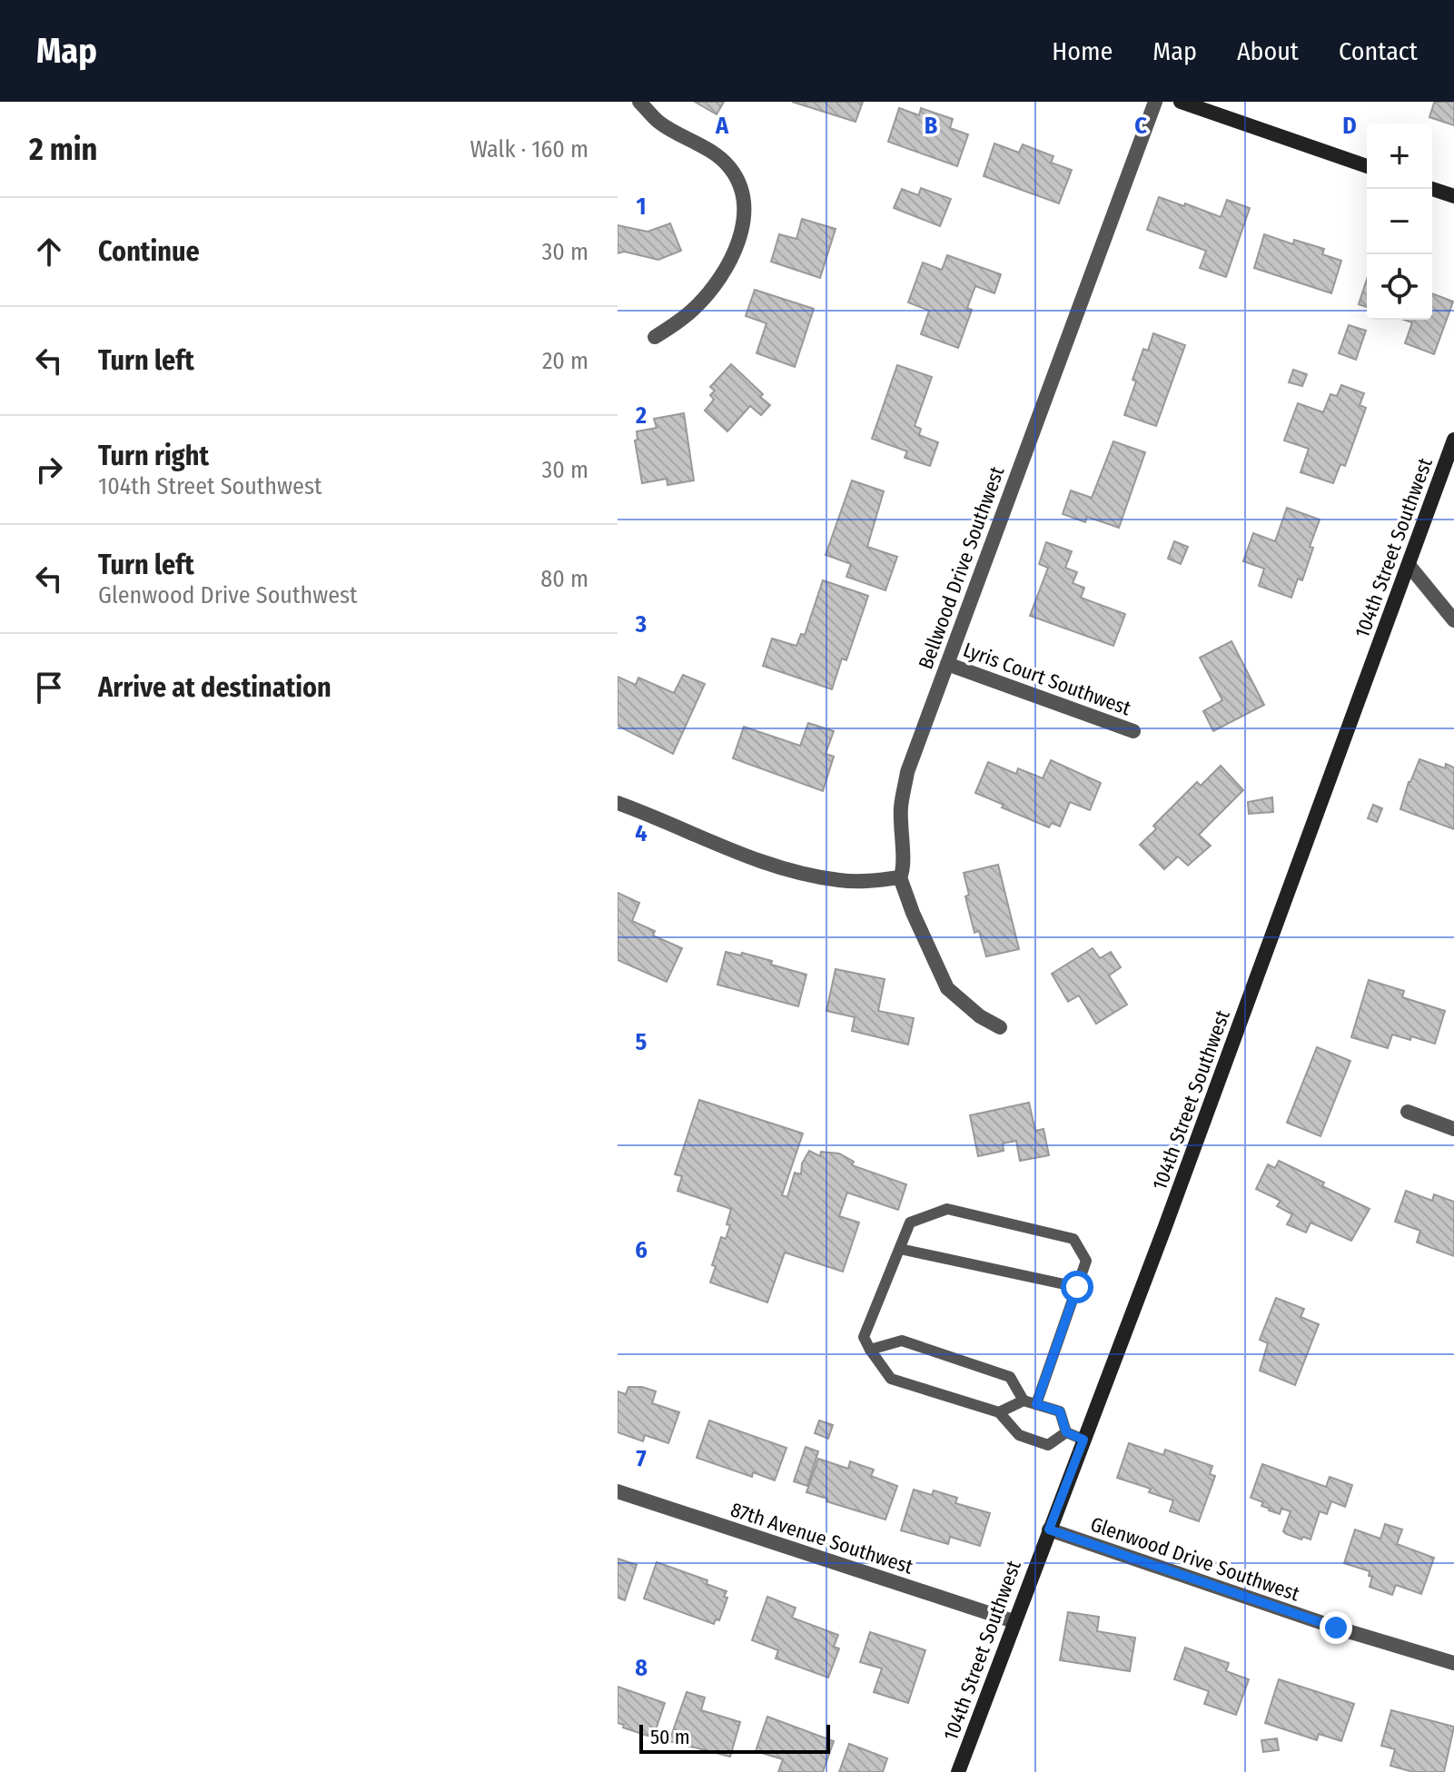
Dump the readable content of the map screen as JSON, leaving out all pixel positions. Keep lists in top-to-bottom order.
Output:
{
  "streets": {
    "street": [
      "104th Street Southwest",
      "Bellwood Drive Southwest",
      "Lyris Court Southwest",
      "87th Avenue Southwest",
      "Glenwood Drive Southwest"
    ]
  },
  "crossings": [
    ["104th Street Southwest", "87th Avenue Southwest"],
    ["104th Street Southwest", "Glenwood Drive Southwest"],
    ["Bellwood Drive Southwest", "Lyris Court Southwest"]
  ],
  "scale_bar": "50 m",
  "page": {
    "header": "Map",
    "nav": [
      "Home",
      "Map",
      "About",
      "Contact"
    ],
    "heading": ["2 min", "Walk · 160 m"],
    "map_buttons": ["+", "−"],
    "list": [
      ["Continue", "30 m"],
      ["Turn left", "20 m"],
      ["Turn right", "104th Street Southwest", "30 m"],
      ["Turn left", "Glenwood Drive Southwest", "80 m"],
      "Arrive at destination"
    ],
    "scale": "50 m"
  },
  "grid": {
    "columns": [
      "A",
      "B",
      "C",
      "D"
    ],
    "rows": [
      "1",
      "2",
      "3",
      "4",
      "5",
      "6",
      "7",
      "8"
    ]
  }
}
